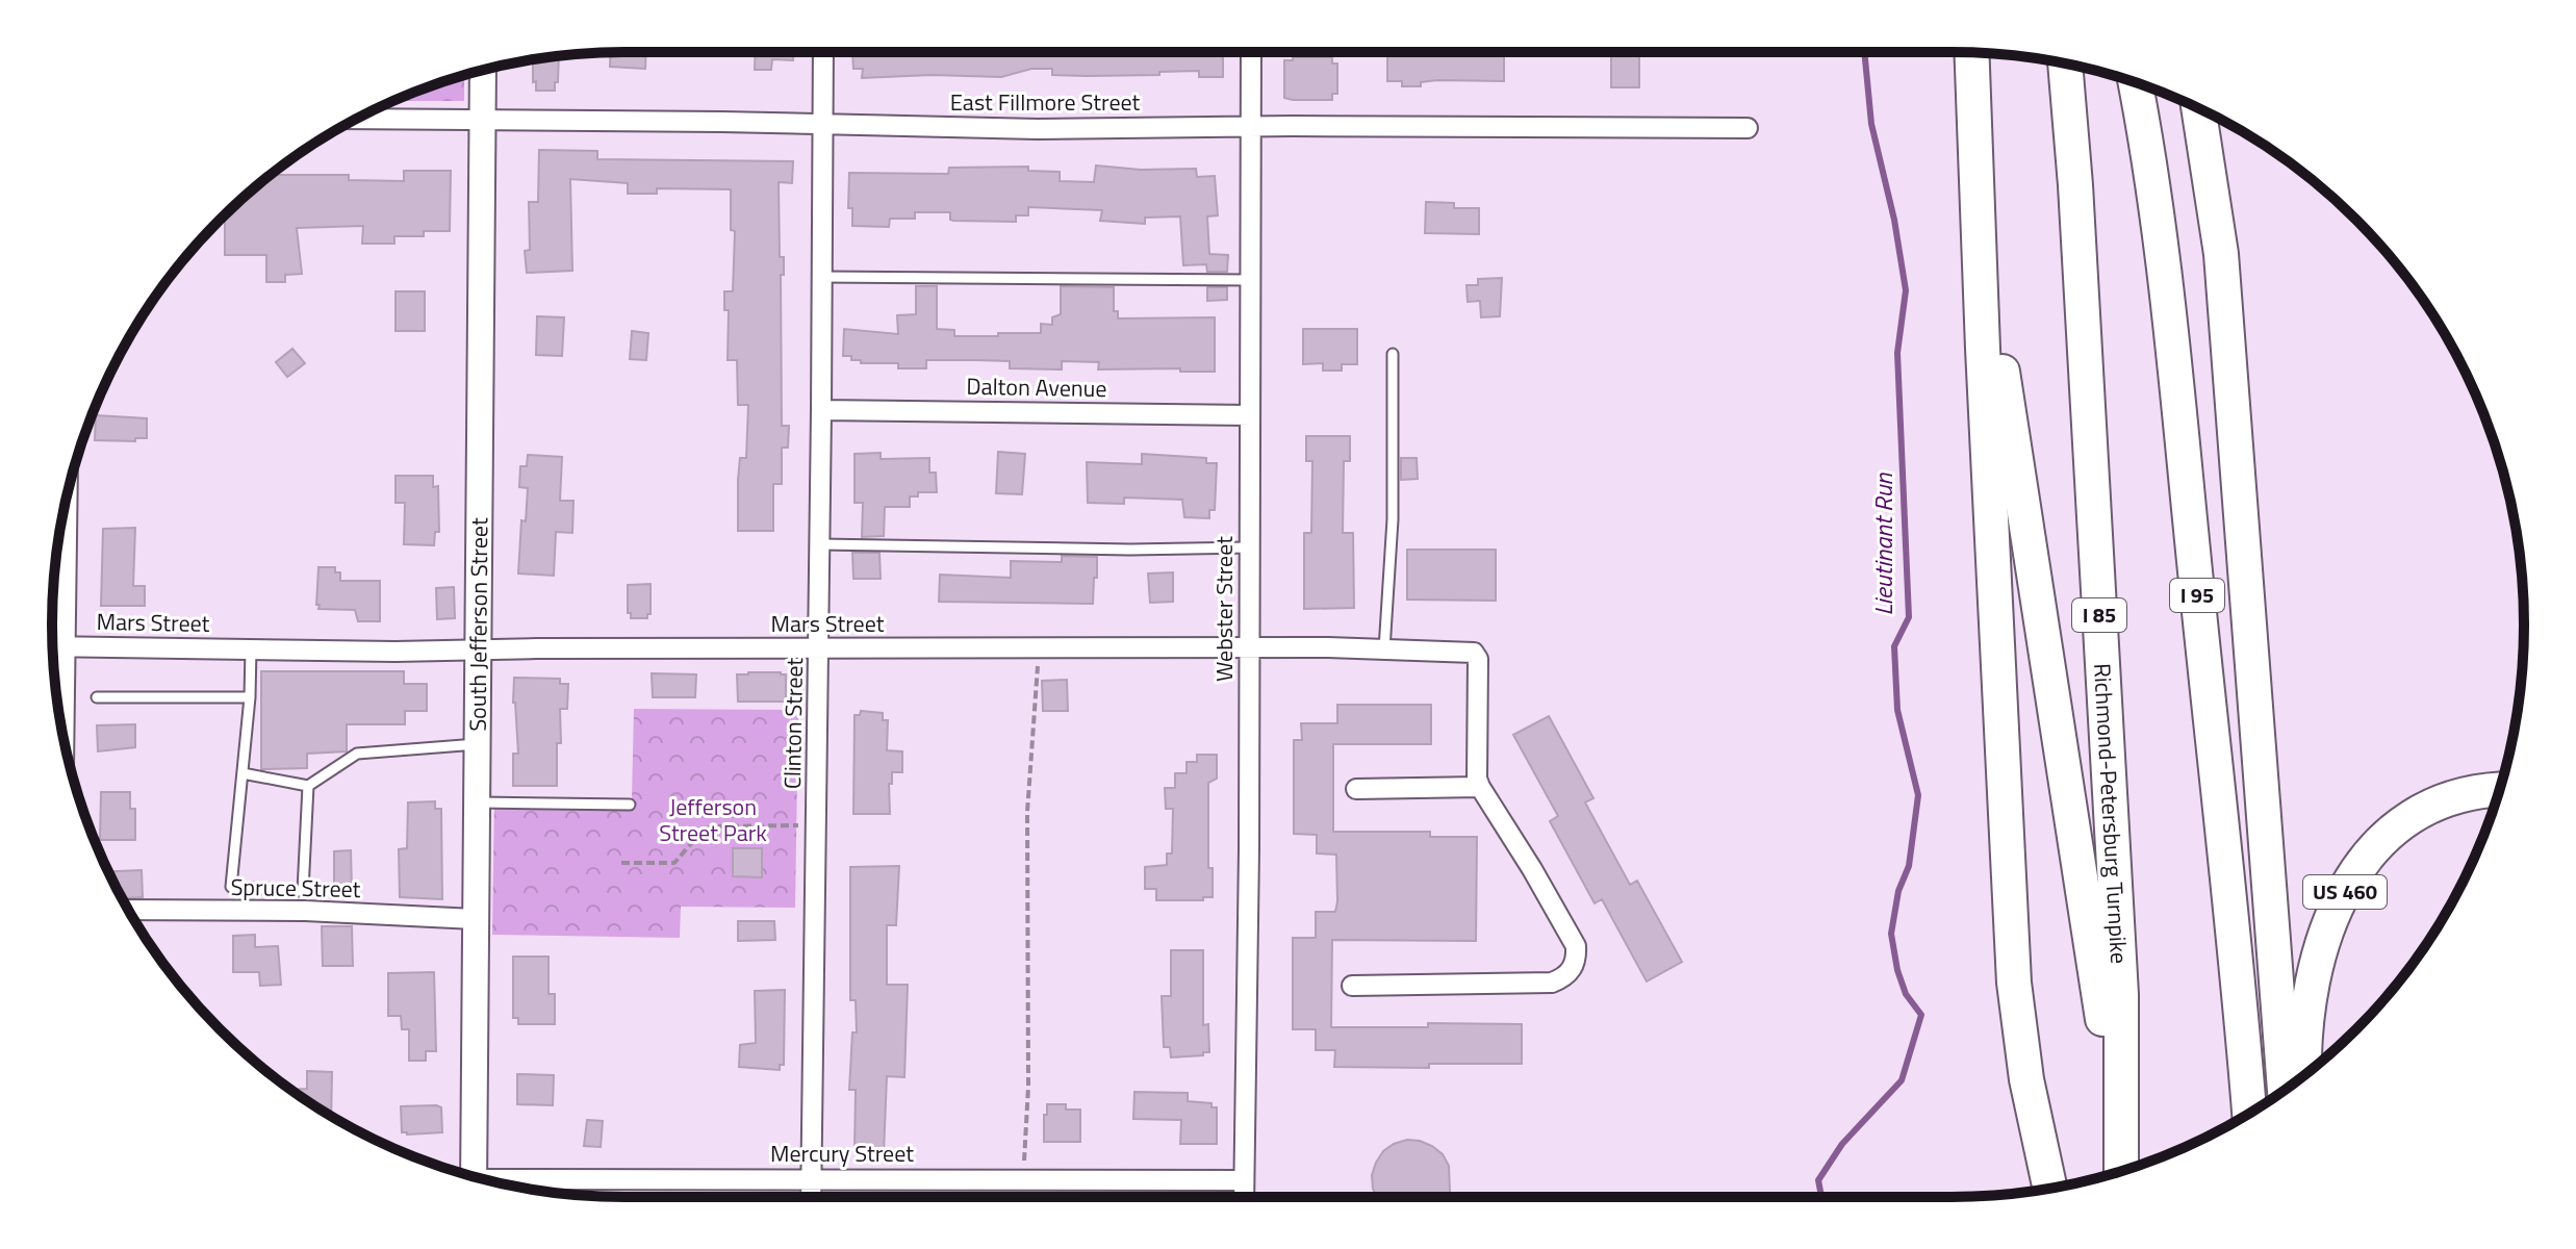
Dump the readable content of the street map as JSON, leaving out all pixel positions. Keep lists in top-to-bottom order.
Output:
{
  "streets": {
    "highway": [
      "I 95",
      "I 85",
      "Richmond-Petersburg Turnpike",
      "US 460"
    ],
    "street": [
      "East Fillmore Street",
      "Dalton Avenue",
      "Webster Street",
      "Mars Street",
      "South Jefferson Street",
      "Clinton Street",
      "Spruce Street",
      "Mercury Street"
    ]
  },
  "crossings": [
    ["East Fillmore Street", "Webster Street"],
    ["East Fillmore Street", "South Jefferson Street"],
    ["East Fillmore Street", "Clinton Street"],
    ["Dalton Avenue", "Webster Street"],
    ["Dalton Avenue", "Clinton Street"],
    ["Webster Street", "Mars Street"],
    ["Webster Street", "Mercury Street"],
    ["Mars Street", "South Jefferson Street"],
    ["Mars Street", "Clinton Street"],
    ["South Jefferson Street", "Spruce Street"],
    ["Clinton Street", "Mercury Street"]
  ],
  "water": ["Lieutinant Run"],
  "parks": ["Jefferson Street Park"]
}
